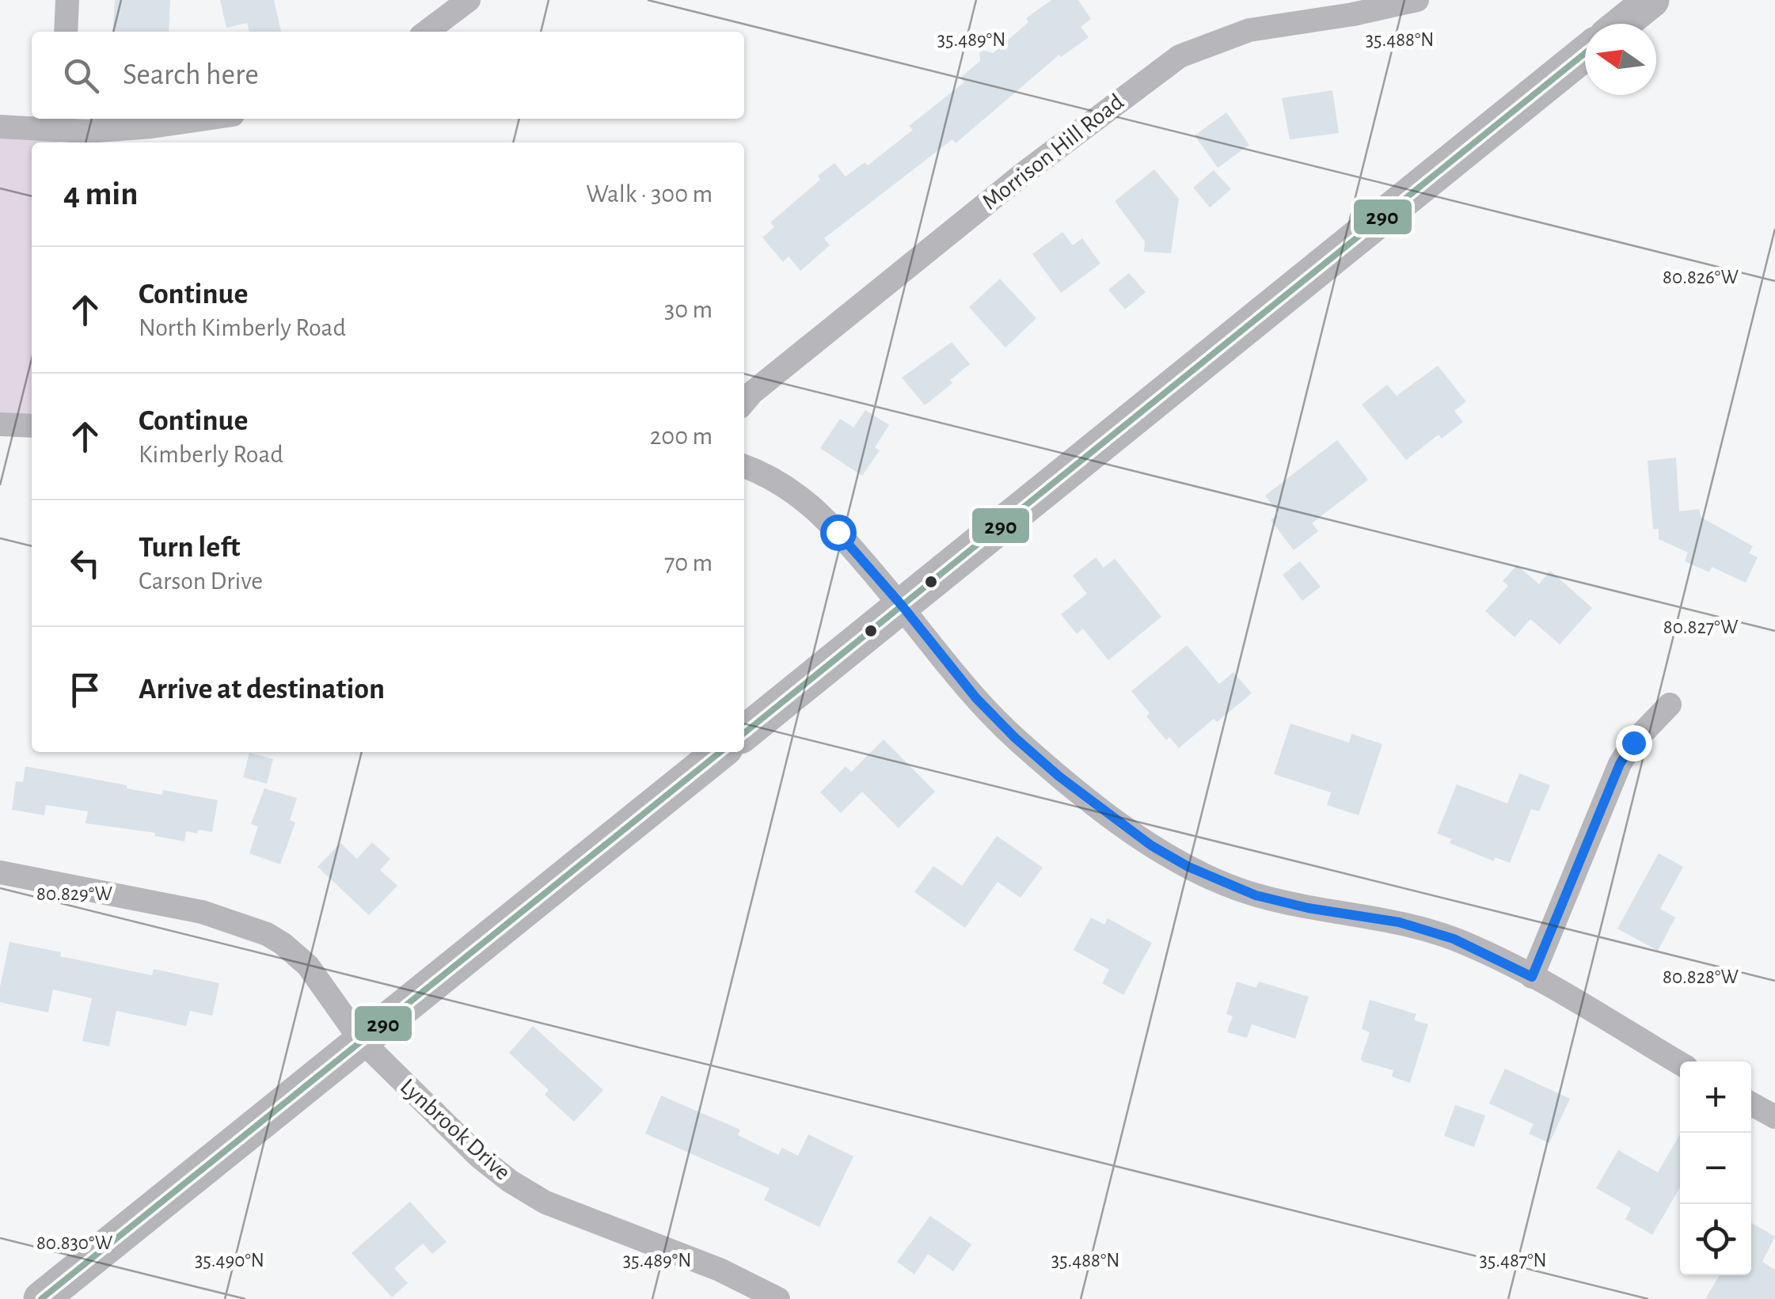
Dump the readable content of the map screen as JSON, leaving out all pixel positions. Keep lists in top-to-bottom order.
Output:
{
  "streets": {
    "street": ["Morrison Hill Road", "Lynbrook Drive"]
  },
  "lines": ["transit line 290"],
  "north": "left",
  "page": {
    "search": "Search here",
    "heading": ["4 min", "Walk · 300 m"],
    "list": [
      ["Continue", "North Kimberly Road", "30 m"],
      ["Continue", "Kimberly Road", "200 m"],
      ["Turn left", "Carson Drive", "70 m"],
      "Arrive at destination"
    ],
    "map_buttons": ["+", "−"]
  },
  "coordinates": [
    "35.489°N",
    "35.488°N",
    "80.826°W",
    "80.827°W",
    "80.829°W",
    "80.828°W",
    "80.830°W",
    "35.490°N",
    "35.487°N"
  ]
}
